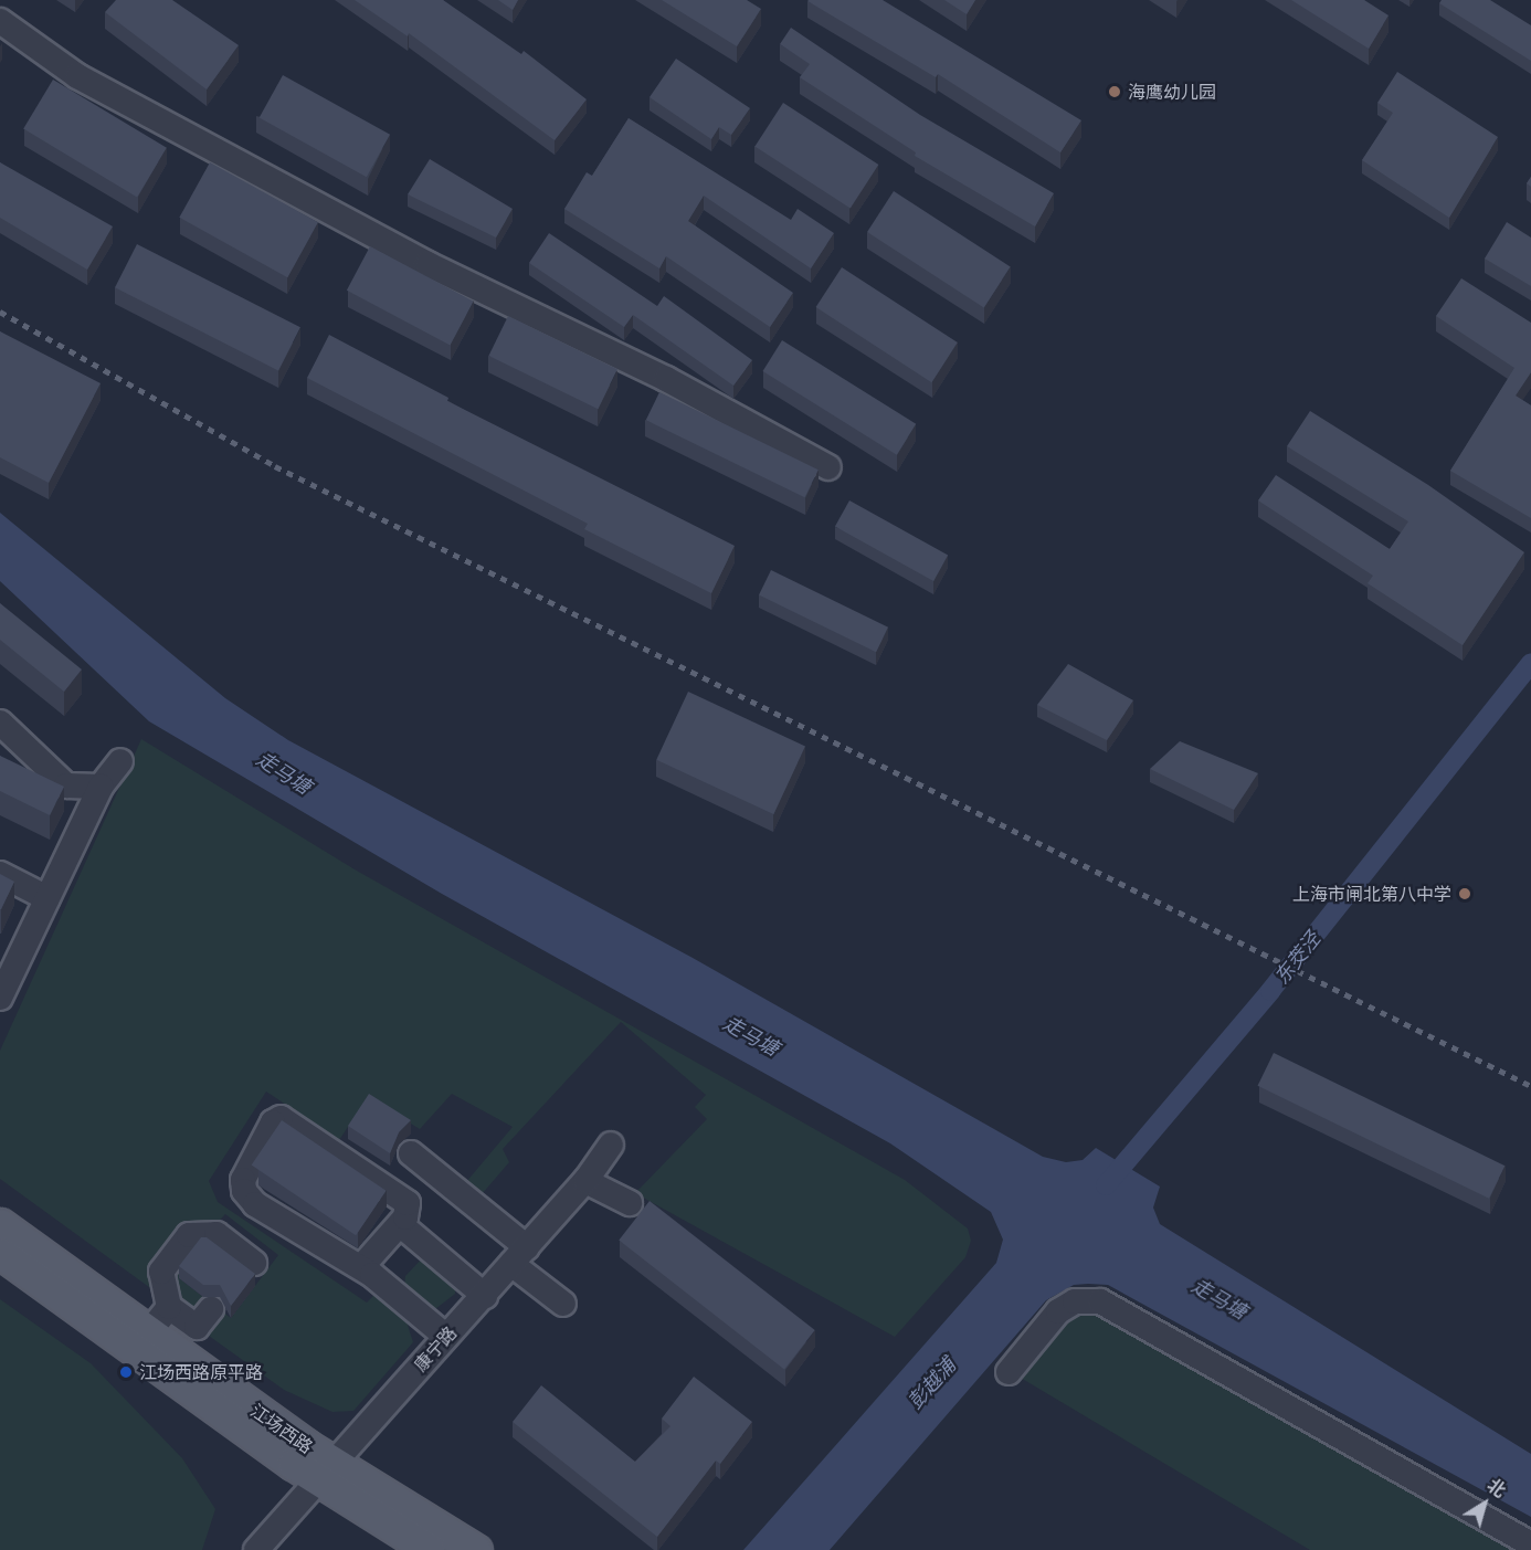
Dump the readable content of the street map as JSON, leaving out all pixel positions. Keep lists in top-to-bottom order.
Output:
{
  "streets": {
    "main road": ["江场西路"],
    "street": ["康宁路"]
  },
  "crossings": [
    ["康宁路", "江场西路"]
  ],
  "water": ["走马塘", "东茭泾", "彭越浦"],
  "places": ["海鹰幼儿园", "上海市闸北第八中学", "江场西路原平路"],
  "north": "top right"
}
